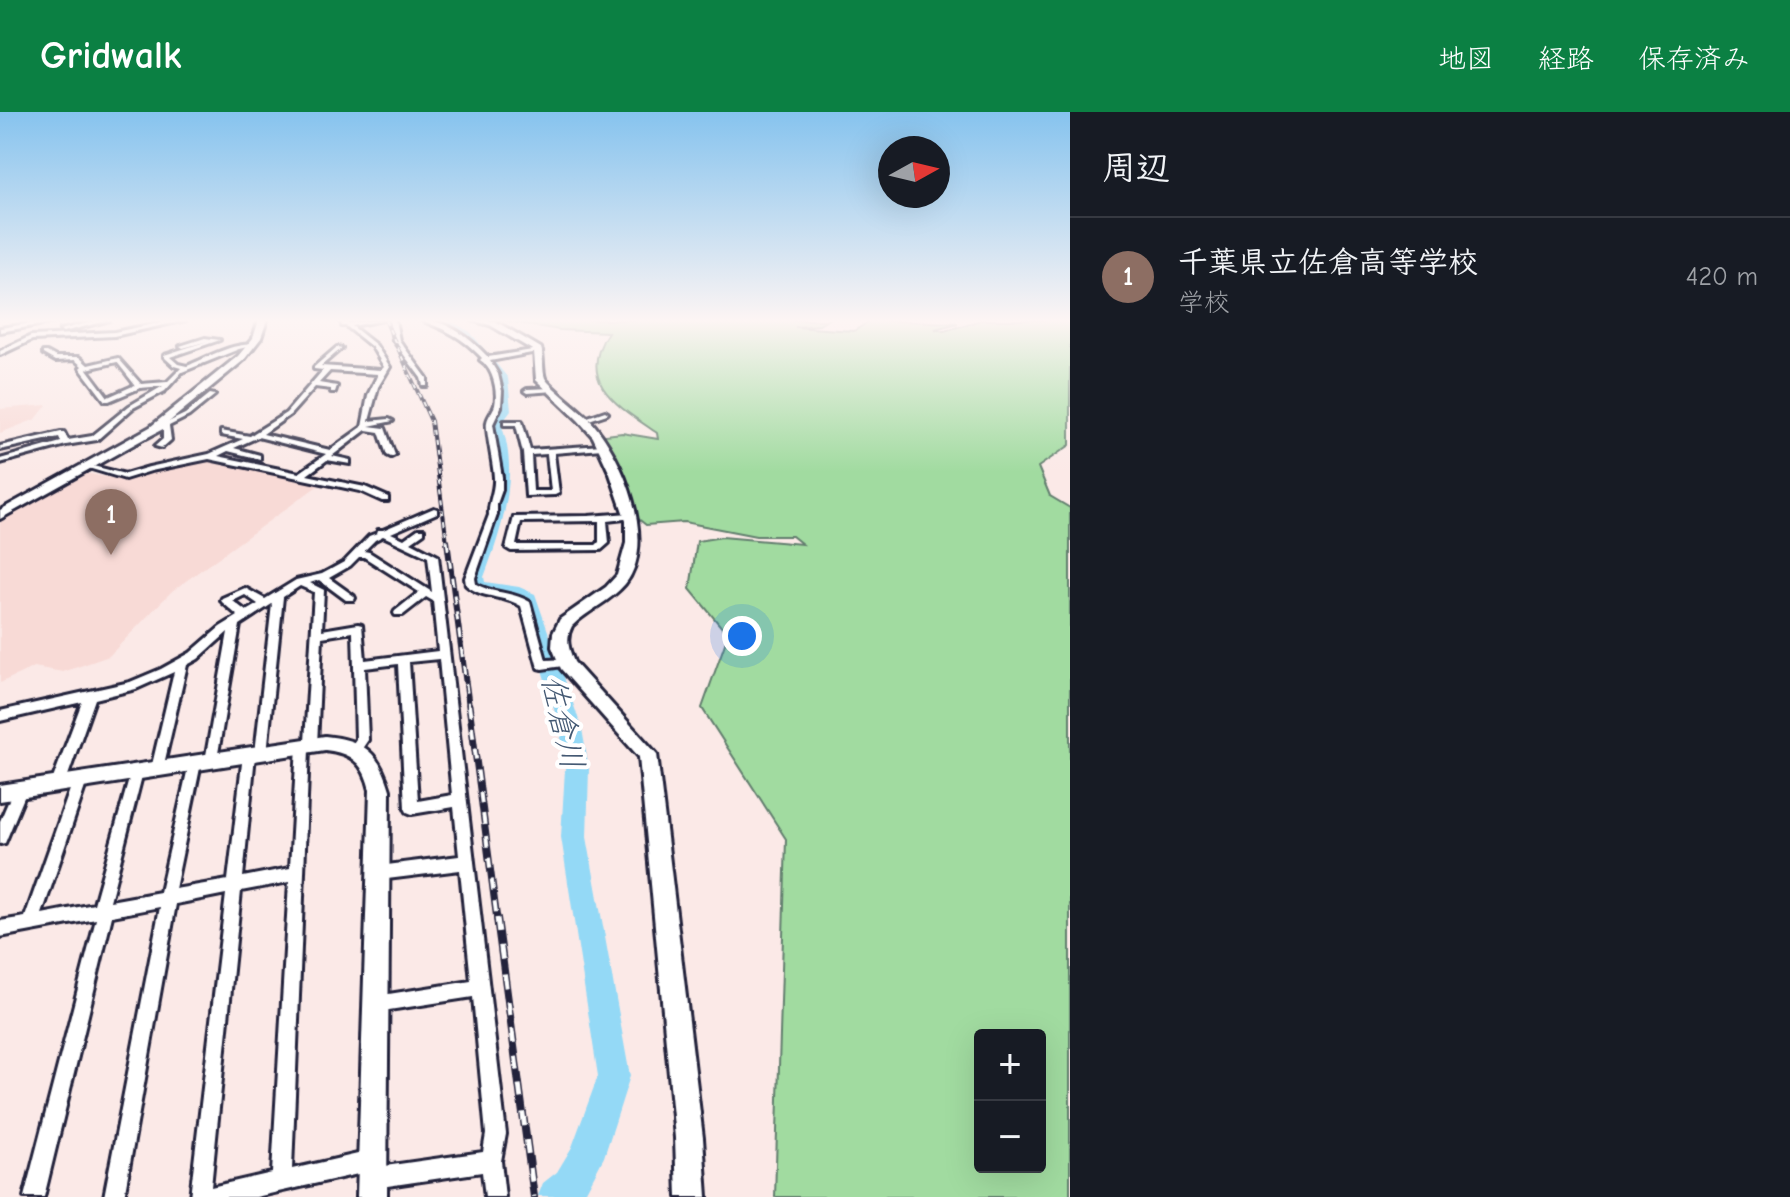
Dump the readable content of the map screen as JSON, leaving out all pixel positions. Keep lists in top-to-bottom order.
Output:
{
  "water": ["佐倉川"],
  "north": "right",
  "page": {
    "header": "Gridwalk",
    "nav": ["地図", "経路", "保存済み"],
    "heading": "周辺",
    "list": [
      {
        "mark": "1",
        "name": "千葉県立佐倉高等学校",
        "note": "学校",
        "value": "420 m"
      }
    ],
    "pins": "1",
    "map_buttons": ["+", "−"]
  }
}
